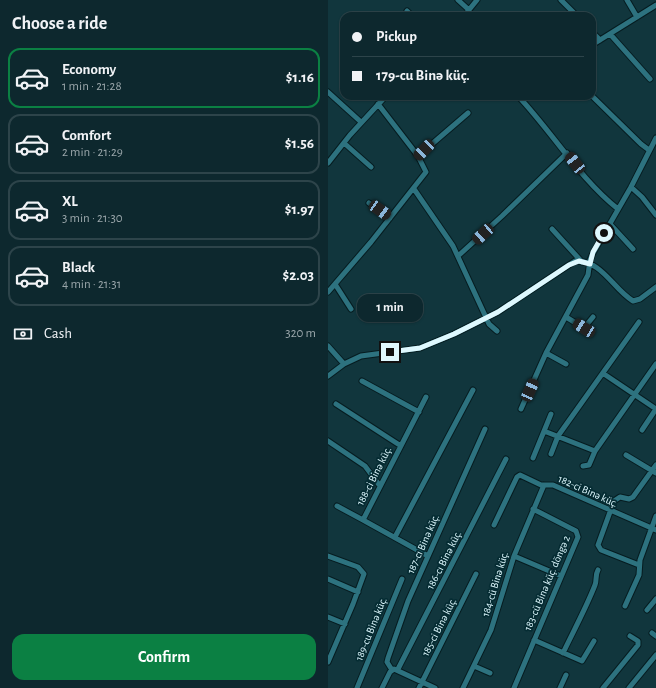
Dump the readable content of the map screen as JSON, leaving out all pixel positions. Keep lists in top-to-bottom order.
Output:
{
  "streets": {
    "street": [
      "188-ci Binə küç.",
      "182-ci Binə küç.",
      "187-cı Binə küç.",
      "186-cı Binə küç.",
      "183-cü Binə küç. döngə 2",
      "184-cü Binə küç.",
      "185-ci Binə küç.",
      "189-cu Binə küç."
    ]
  },
  "crossings": [
    ["188-ci Binə küç.", "187-cı Binə küç."],
    ["182-ci Binə küç.", "184-cü Binə küç."],
    ["183-cü Binə küç. döngə 2", "184-cü Binə küç."]
  ],
  "page": {
    "heading": "Choose a ride",
    "banner": ["Pickup", "179-cu Binə küç."],
    "list": [
      {
        "name": "Economy",
        "note": "1 min · 21:28",
        "value": "$1.16"
      },
      {
        "name": "Comfort",
        "note": "2 min · 21:29",
        "value": "$1.56"
      },
      {
        "name": "XL",
        "note": "3 min · 21:30",
        "value": "$1.97"
      },
      {
        "name": "Black",
        "note": "4 min · 21:31",
        "value": "$2.03"
      }
    ],
    "bubble": "1 min",
    "pay": ["Cash", "320 m"],
    "buttons": "Confirm"
  }
}
